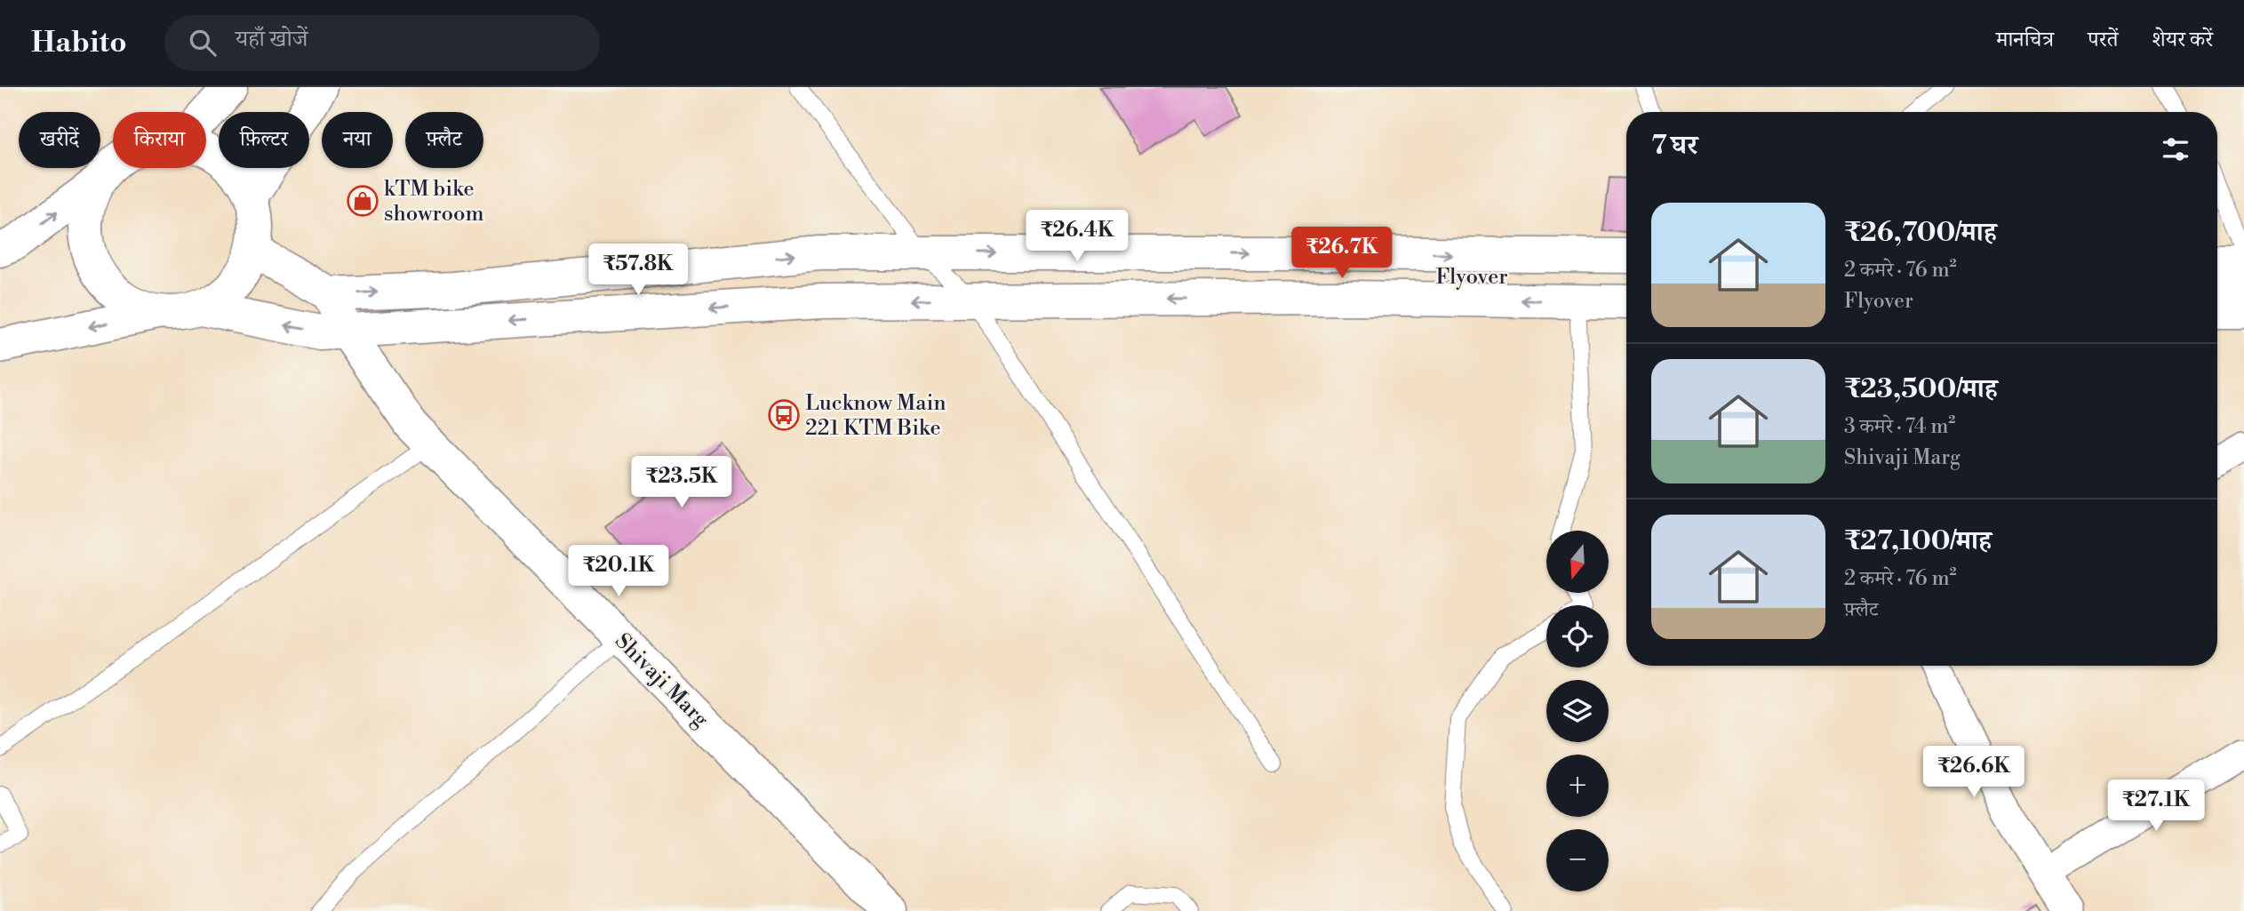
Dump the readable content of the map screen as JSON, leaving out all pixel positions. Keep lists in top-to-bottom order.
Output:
{
  "streets": {
    "main road": ["Flyover", "Shivaji Marg"]
  },
  "places": {
    "shop": ["kTM bike showroom"],
    "bus stop": ["Lucknow Main 221 KTM Bike"]
  },
  "north": "bottom",
  "page": {
    "header": "Habito",
    "search": "यहाँ खोजें",
    "nav": ["मानचित्र", "परतें", "शेयर करें"],
    "chip": [
      "खरीदें",
      "किराया",
      "फ़िल्टर",
      "नया",
      "फ़्लैट"
    ],
    "heading": "7 घर",
    "list": [
      {
        "name": "₹26,700/माह",
        "note": "2 कमरे · 76 m² · Flyover"
      },
      {
        "name": "₹23,500/माह",
        "note": "3 कमरे · 74 m² · Shivaji Marg"
      },
      {
        "name": "₹27,100/माह",
        "note": "2 कमरे · 76 m² · फ़्लैट"
      }
    ],
    "price": [
      "₹26.4K",
      "₹26.7K",
      "₹57.8K",
      "₹23.5K",
      "₹20.1K",
      "₹26.6K",
      "₹27.1K"
    ],
    "map_buttons": ["+", "−"]
  }
}
